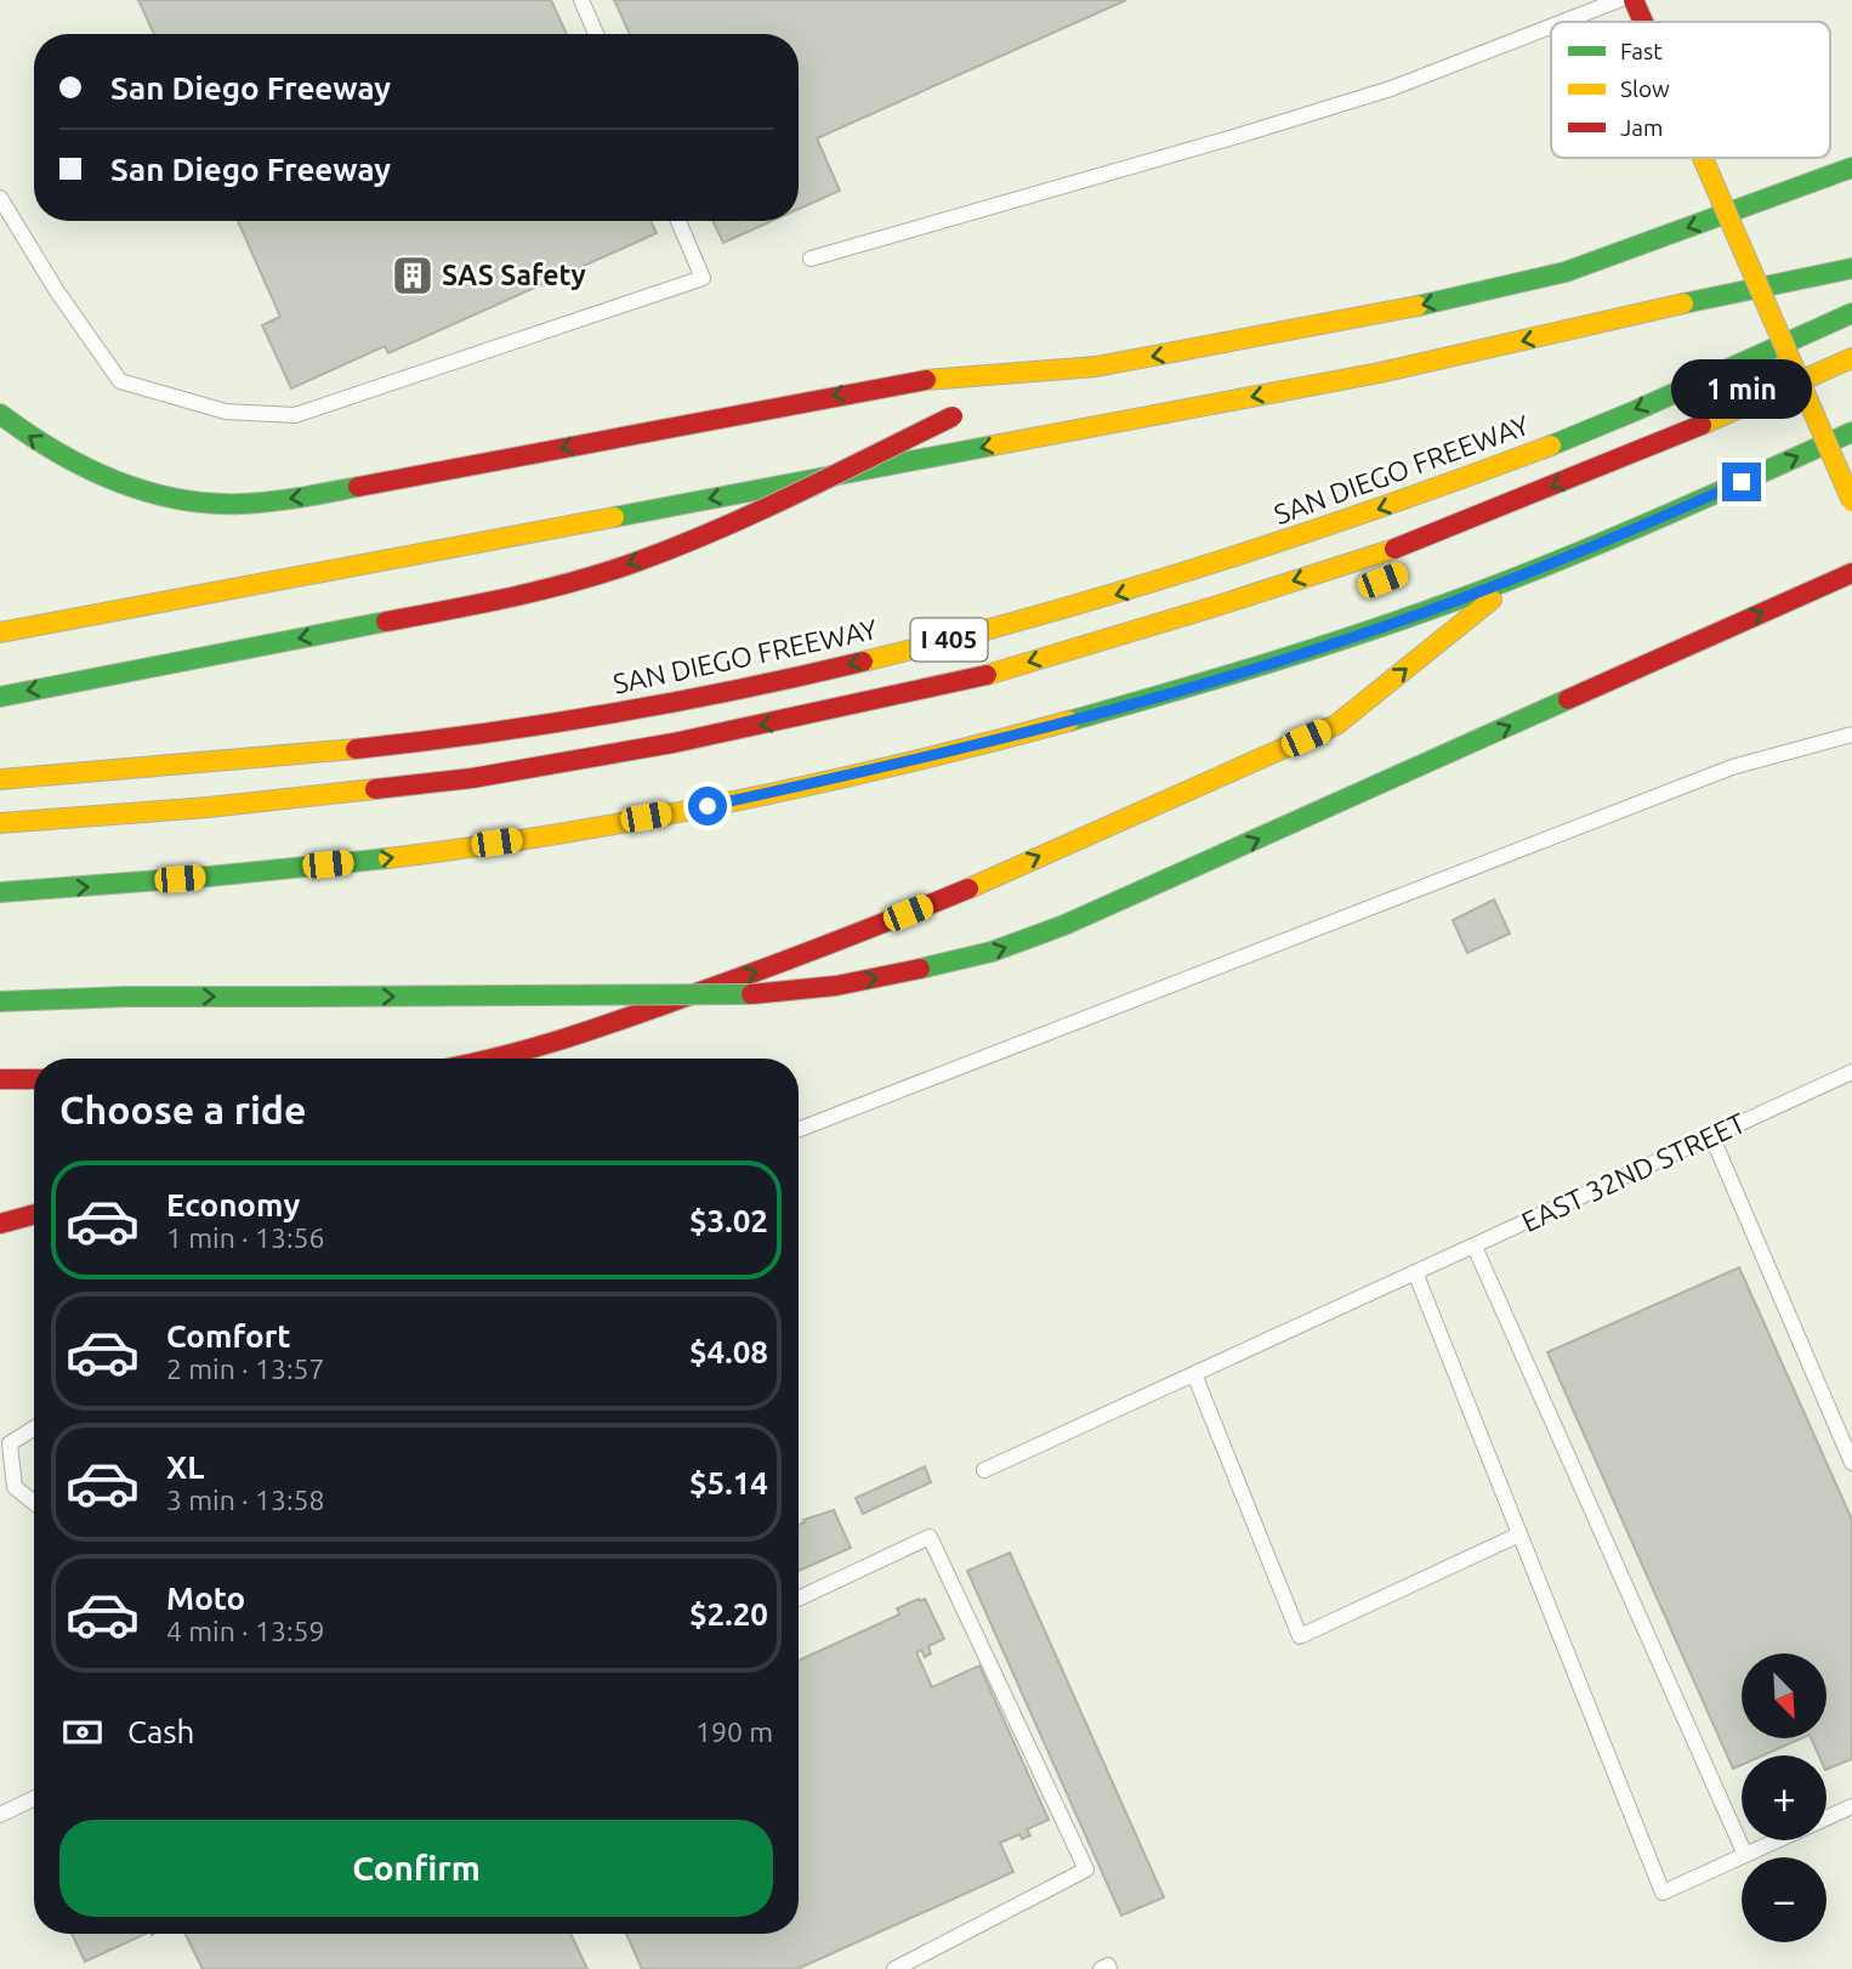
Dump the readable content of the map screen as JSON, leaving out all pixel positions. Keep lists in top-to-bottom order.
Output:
{
  "streets": {
    "main road": ["SAN DIEGO FREEWAY", "I 405"],
    "lane": ["EAST 32ND STREET"]
  },
  "places": {
    "building": ["SAS Safety"]
  },
  "legend": ["Fast", "Slow", "Jam"],
  "north": "bottom right",
  "page": {
    "banner": ["San Diego Freeway", "San Diego Freeway"],
    "bubble": "1 min",
    "heading": "Choose a ride",
    "list": [
      {
        "name": "Economy",
        "note": "1 min · 13:56",
        "value": "$3.02"
      },
      {
        "name": "Comfort",
        "note": "2 min · 13:57",
        "value": "$4.08"
      },
      {
        "name": "XL",
        "note": "3 min · 13:58",
        "value": "$5.14"
      },
      {
        "name": "Moto",
        "note": "4 min · 13:59",
        "value": "$2.20"
      }
    ],
    "map_buttons": ["+", "−"],
    "pay": ["Cash", "190 m"],
    "buttons": "Confirm"
  }
}
